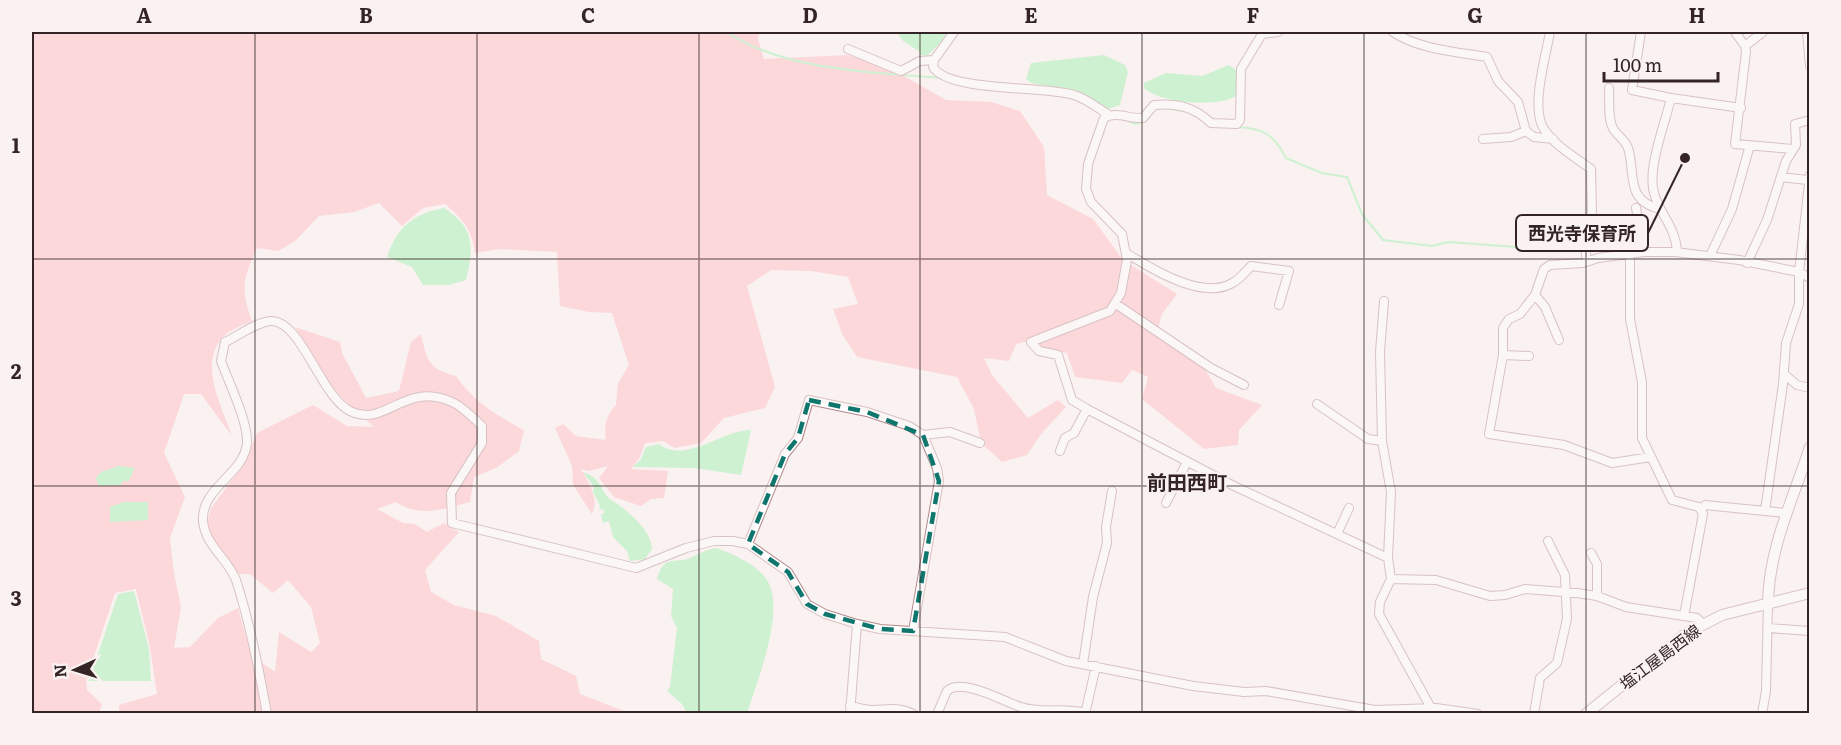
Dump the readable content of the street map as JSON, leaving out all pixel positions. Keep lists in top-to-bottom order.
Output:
{
  "streets": {
    "main road": ["塩江屋島西線"]
  },
  "districts": ["前田西町"],
  "places": ["西光寺保育所"],
  "scale_bar": "100 m",
  "north": "left",
  "grid": {
    "columns": [
      "A",
      "B",
      "C",
      "D",
      "E",
      "F",
      "G",
      "H"
    ],
    "rows": ["1", "2", "3"]
  }
}
